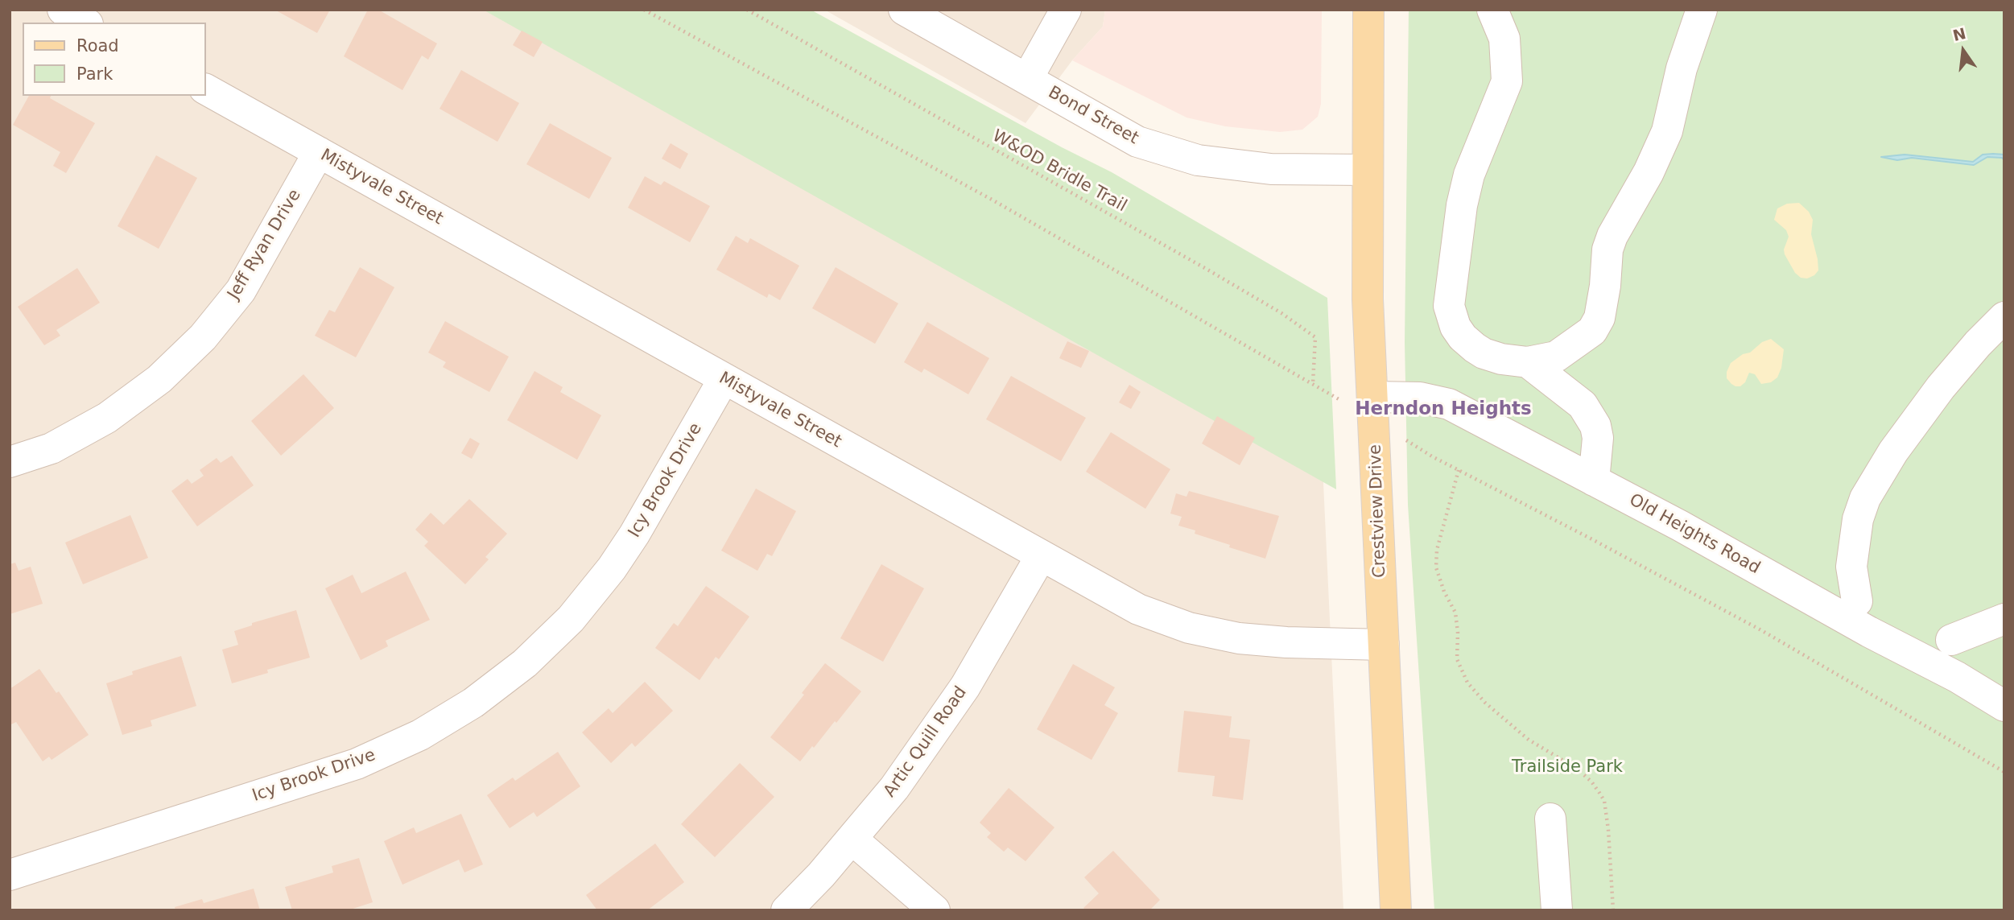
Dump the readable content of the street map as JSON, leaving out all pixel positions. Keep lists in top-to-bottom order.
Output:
{
  "streets": {
    "main road": ["Crestview Drive"],
    "street": [
      "Bond Street",
      "Mistyvale Street",
      "Jeff Ryan Drive",
      "Icy Brook Drive",
      "Old Heights Road",
      "Artic Quill Road"
    ],
    "path": ["W&OD Bridle Trail"]
  },
  "crossings": [
    ["Bond Street", "Crestview Drive"],
    ["Mistyvale Street", "Jeff Ryan Drive"],
    ["Mistyvale Street", "Icy Brook Drive"],
    ["Mistyvale Street", "Crestview Drive"],
    ["Mistyvale Street", "Artic Quill Road"],
    ["Crestview Drive", "Old Heights Road"]
  ],
  "districts": ["Herndon Heights"],
  "parks": ["Trailside Park"],
  "legend": ["Road", "Park"],
  "north": "top"
}
